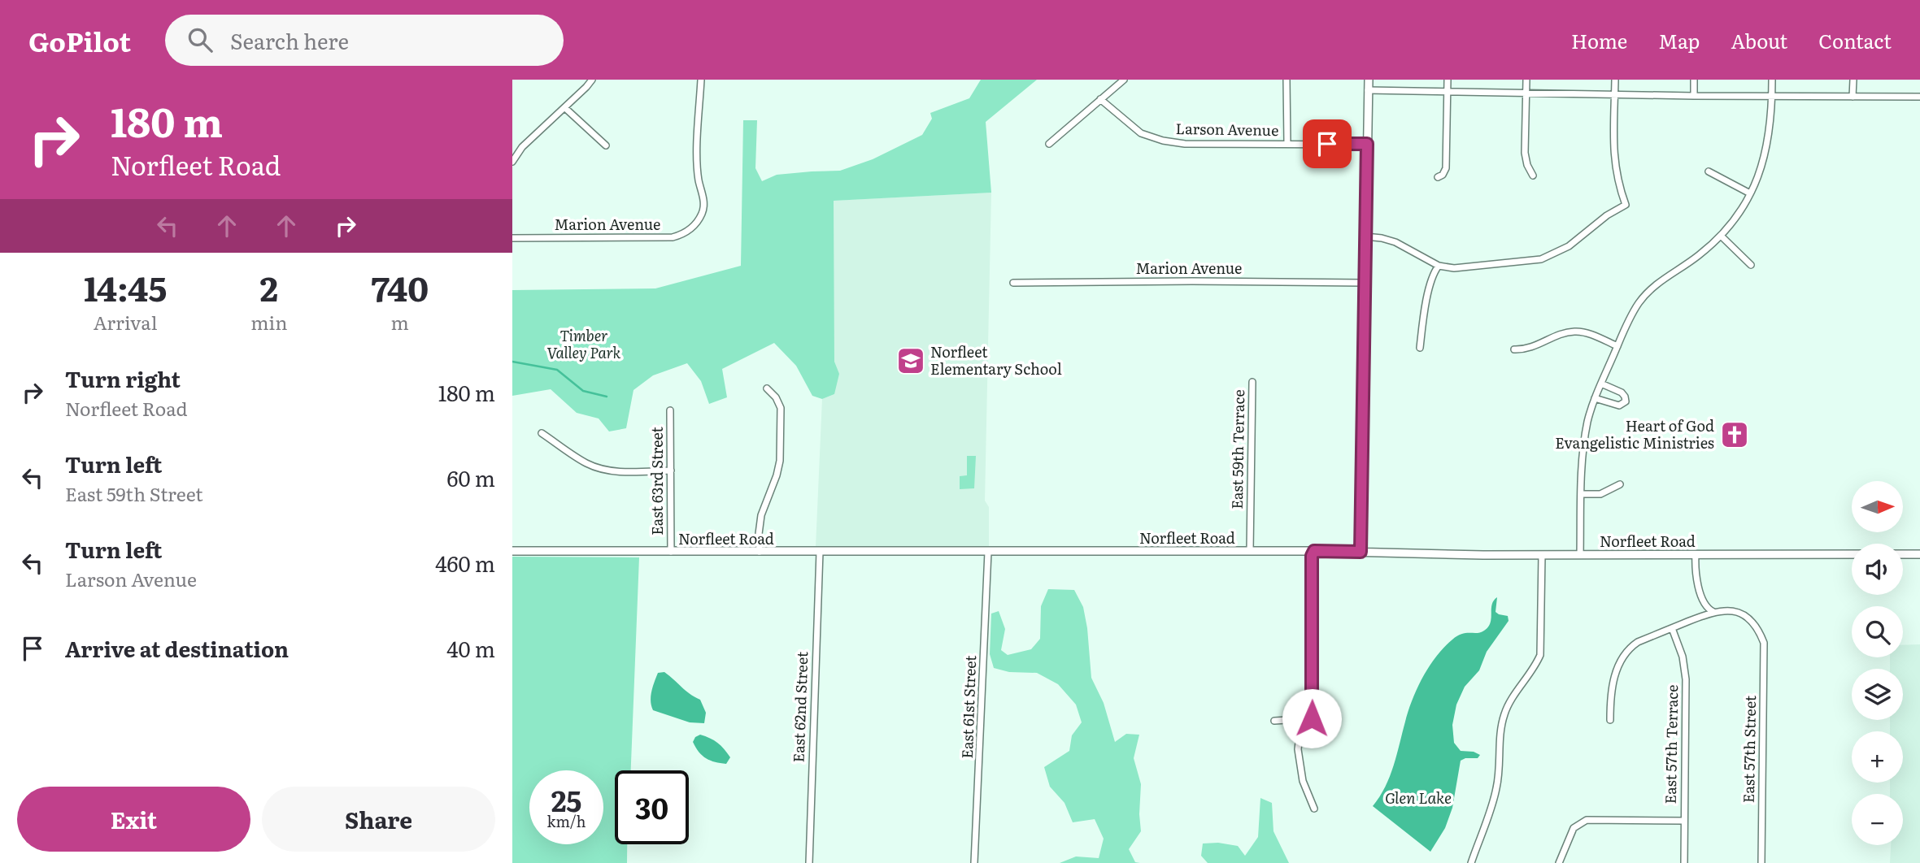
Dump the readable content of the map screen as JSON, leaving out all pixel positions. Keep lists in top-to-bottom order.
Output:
{
  "streets": {
    "street": [
      "Larson Avenue",
      "Marion Avenue",
      "East 59th Terrace",
      "East 63rd Street",
      "Norfleet Road",
      "East 62nd Street",
      "East 61st Street",
      "East 57th Terrace",
      "East 57th Street"
    ]
  },
  "crossings": [
    ["East 59th Terrace", "Norfleet Road"],
    ["East 63rd Street", "Norfleet Road"],
    ["Norfleet Road", "East 62nd Street"],
    ["Norfleet Road", "East 61st Street"]
  ],
  "water": ["Glen Lake"],
  "parks": ["Timber Valley Park"],
  "places": {
    "school or university": ["Norfleet Elementary School"],
    "church": ["Heart of God Evangelistic Ministries"]
  },
  "north": "right",
  "page": {
    "header": "GoPilot",
    "search": "Search here",
    "nav": [
      "Home",
      "Map",
      "About",
      "Contact"
    ],
    "turn": ["180 m", "Norfleet Road"],
    "eta": [
      "14:45",
      "Arrival",
      "2",
      "min",
      "740",
      "m"
    ],
    "list": [
      {
        "name": "Turn right",
        "note": "Norfleet Road",
        "value": "180 m"
      },
      {
        "name": "Turn left",
        "note": "East 59th Street",
        "value": "60 m"
      },
      {
        "name": "Turn left",
        "note": "Larson Avenue",
        "value": "460 m"
      },
      {
        "name": "Arrive at destination",
        "value": "40 m"
      }
    ],
    "map_buttons": ["+", "−"],
    "speed": "25 km/h",
    "limit": "30",
    "buttons": ["Exit", "Share"]
  }
}
